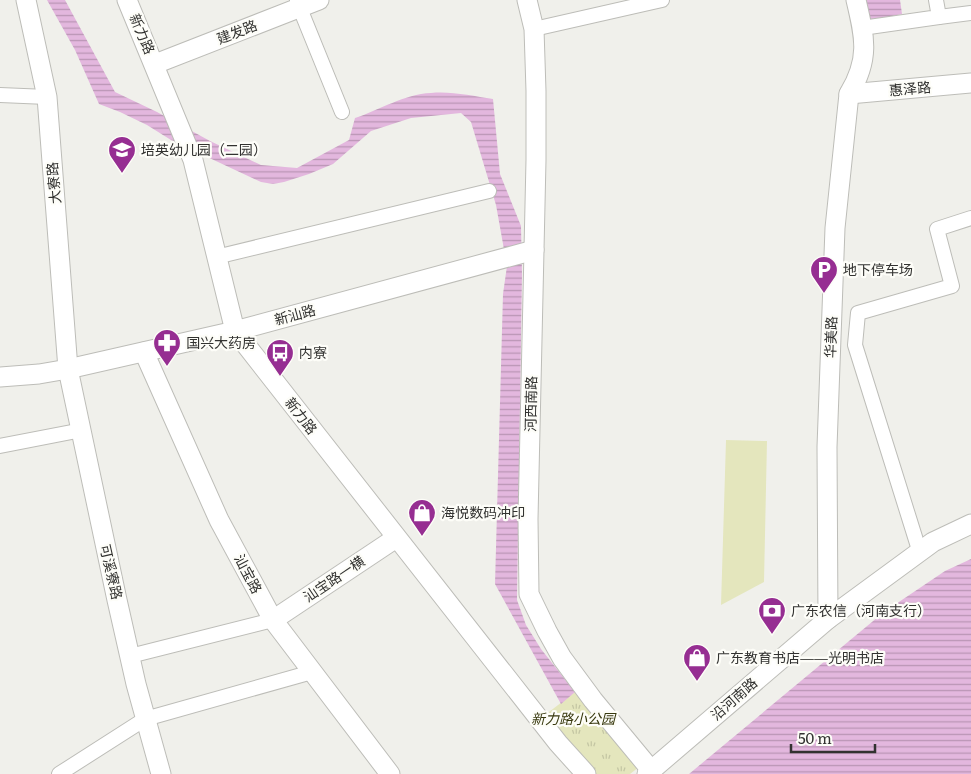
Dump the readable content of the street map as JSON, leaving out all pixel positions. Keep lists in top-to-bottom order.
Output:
{
  "streets": {
    "street": [
      "建发路",
      "新力路",
      "惠泽路",
      "大寮路",
      "新汕路",
      "华美路",
      "河西南路",
      "可溪寮路",
      "汕宝路",
      "汕宝路一横",
      "沿河南路"
    ]
  },
  "crossings": [
    ["建发路", "新力路"],
    ["新力路", "新汕路"],
    ["新力路", "汕宝路一横"],
    ["惠泽路", "华美路"],
    ["大寮路", "新汕路"],
    ["大寮路", "可溪寮路"],
    ["新汕路", "河西南路"],
    ["新汕路", "可溪寮路"],
    ["新汕路", "汕宝路"],
    ["华美路", "沿河南路"],
    ["河西南路", "沿河南路"],
    ["汕宝路", "汕宝路一横"]
  ],
  "parks": ["新力路小公园"],
  "places": {
    "school or university": ["培英幼儿园（二园）"],
    "parking": ["地下停车场"],
    "pharmacy": ["国兴大药房"],
    "bus stop": ["内寮"],
    "shop": ["海悦数码冲印", "广东教育书店——光明书店"],
    "bank": ["广东农信（河南支行）"]
  },
  "scale_bar": "50 m"
}
